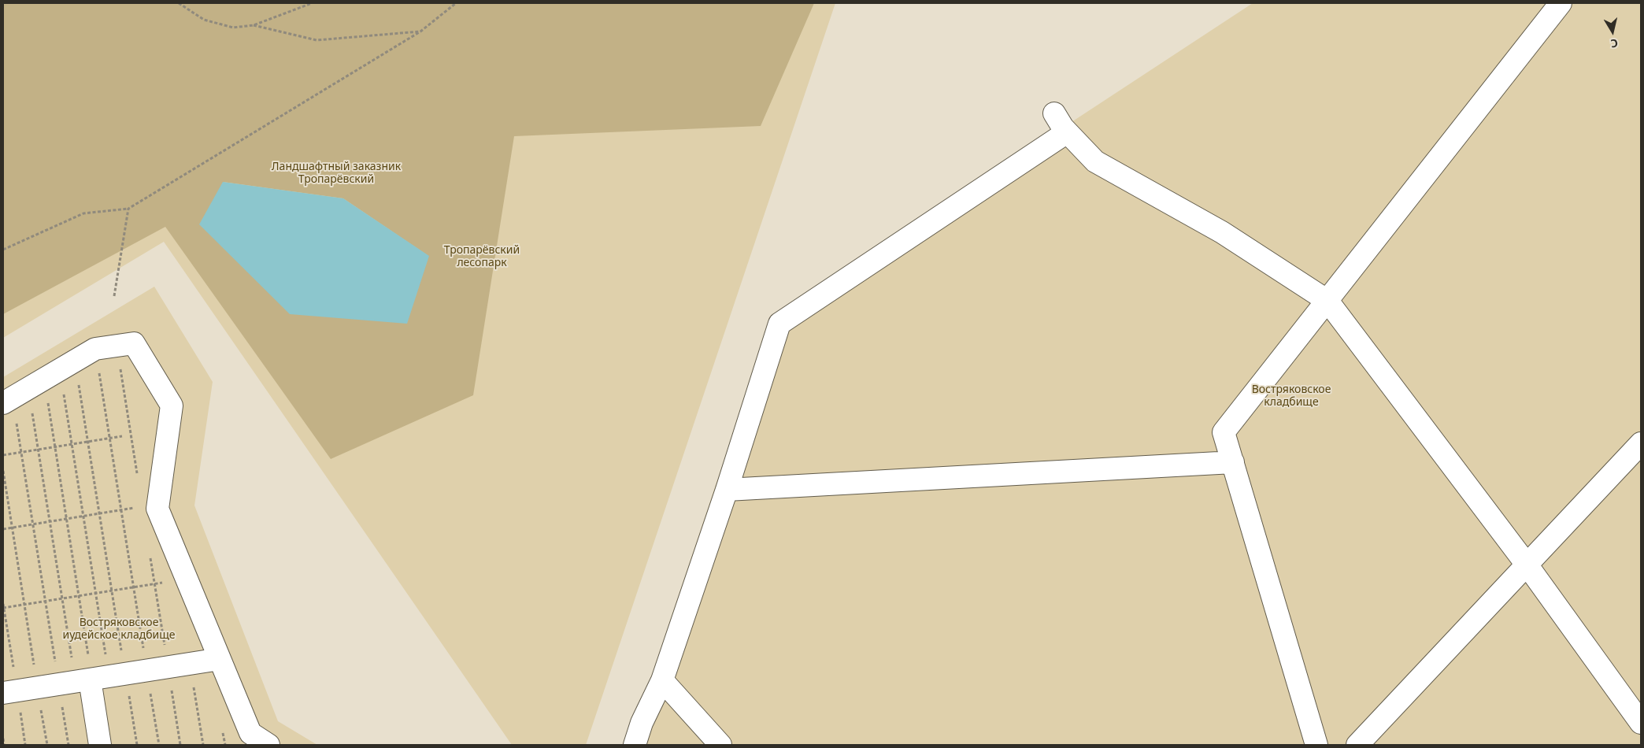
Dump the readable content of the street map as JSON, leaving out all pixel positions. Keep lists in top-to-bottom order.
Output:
{
  "parks": [
    "Ландшафтный заказник Тропарёвский",
    "Тропарёвский лесопарк",
    "Востряковское кладбище",
    "Востряковское иудейское кладбище"
  ],
  "north": "bottom"
}
